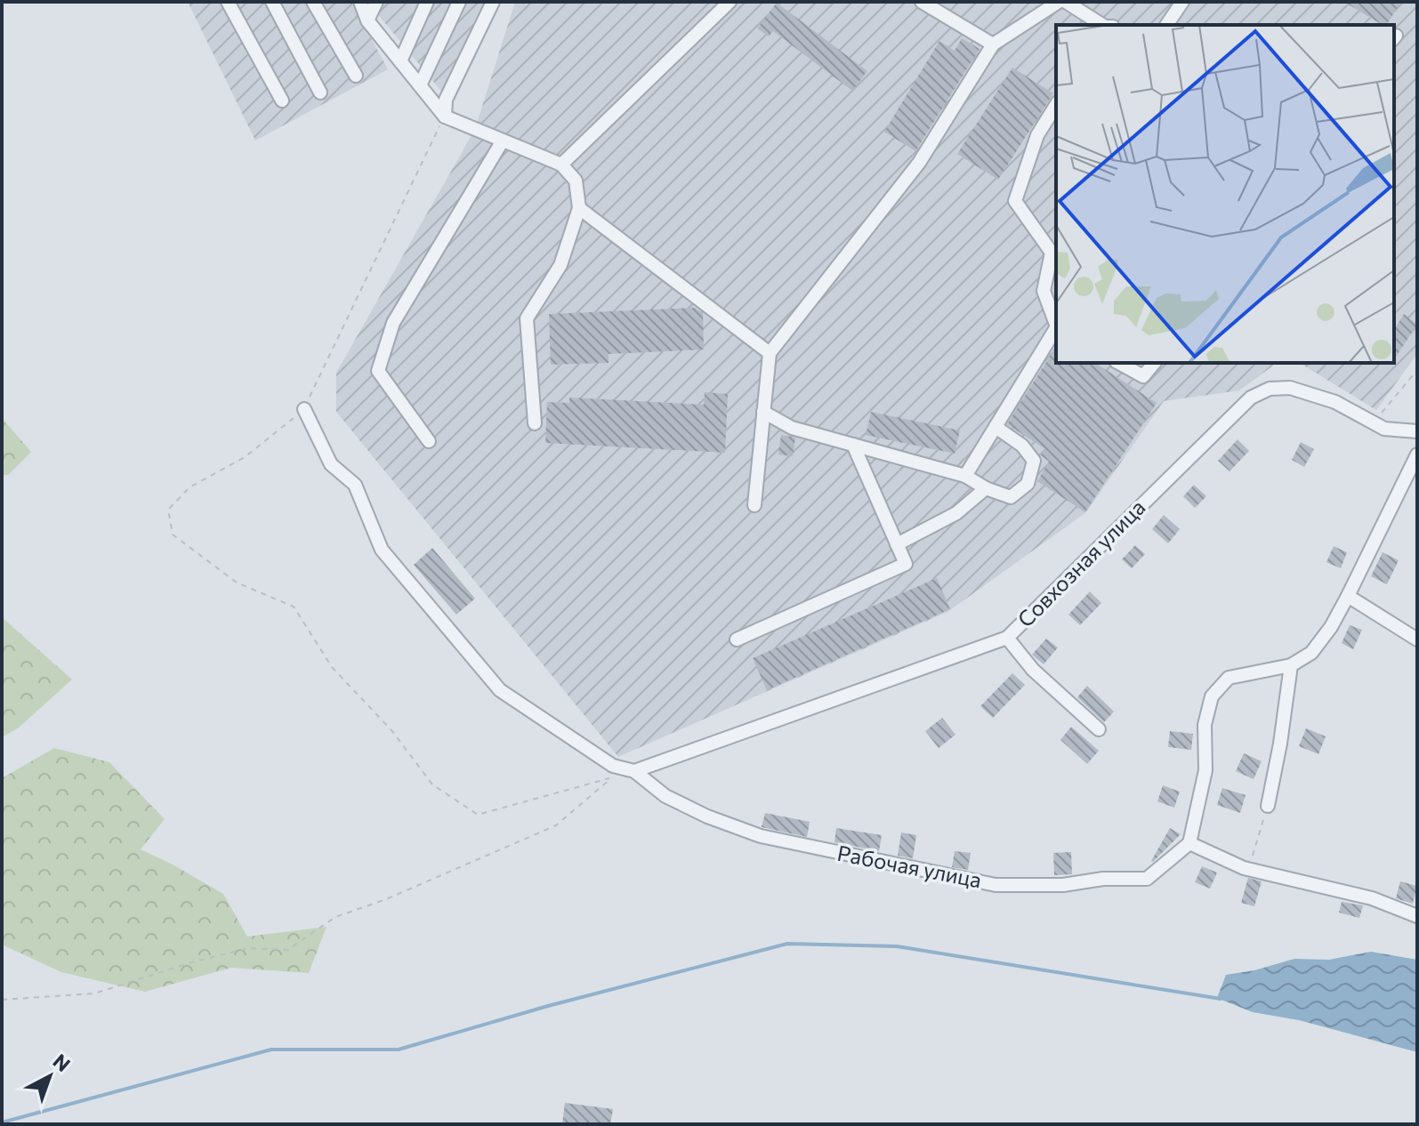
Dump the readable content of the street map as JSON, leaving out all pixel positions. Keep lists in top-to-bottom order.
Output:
{
  "streets": {
    "street": ["Совхозная улица", "Рабочая улица"]
  },
  "crossings": [
    ["Совхозная улица", "Рабочая улица"]
  ],
  "north": "top right"
}
